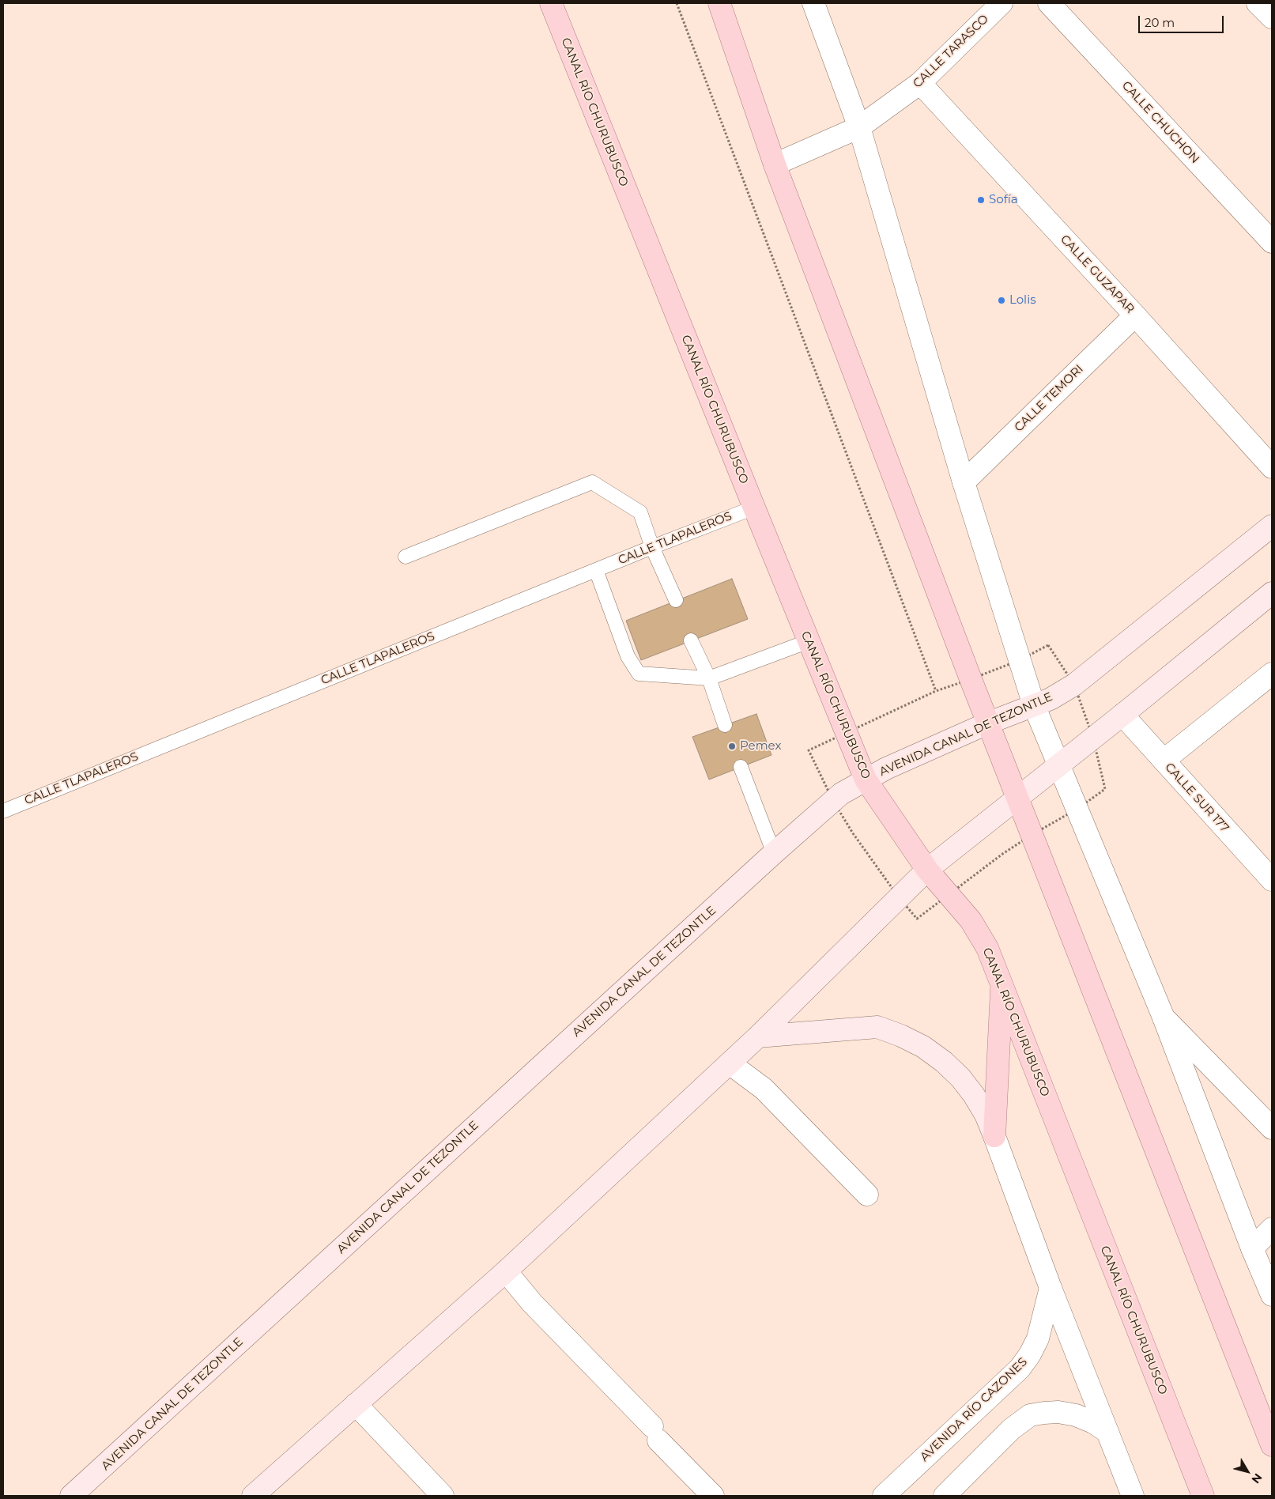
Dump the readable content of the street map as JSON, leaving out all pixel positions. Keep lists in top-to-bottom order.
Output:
{
  "streets": {
    "main road": ["CANAL RÍO CHURUBUSCO", "AVENIDA CANAL DE TEZONTLE"],
    "street": [
      "CALLE TARASCO",
      "CALLE CHUCHON",
      "CALLE GUZAPAR",
      "CALLE TEMORI",
      "CALLE SUR 177",
      "AVENIDA RÍO CAZONES"
    ],
    "lane": ["CALLE TLAPALEROS"]
  },
  "crossings": [
    ["CALLE TARASCO", "CALLE GUZAPAR"],
    ["CANAL RÍO CHURUBUSCO", "CALLE TLAPALEROS"],
    ["CANAL RÍO CHURUBUSCO", "AVENIDA CANAL DE TEZONTLE"],
    ["CALLE GUZAPAR", "CALLE TEMORI"]
  ],
  "places": ["Sofía", "Lolis", "Pemex"],
  "scale_bar": "20 m",
  "north": "bottom right"
}
